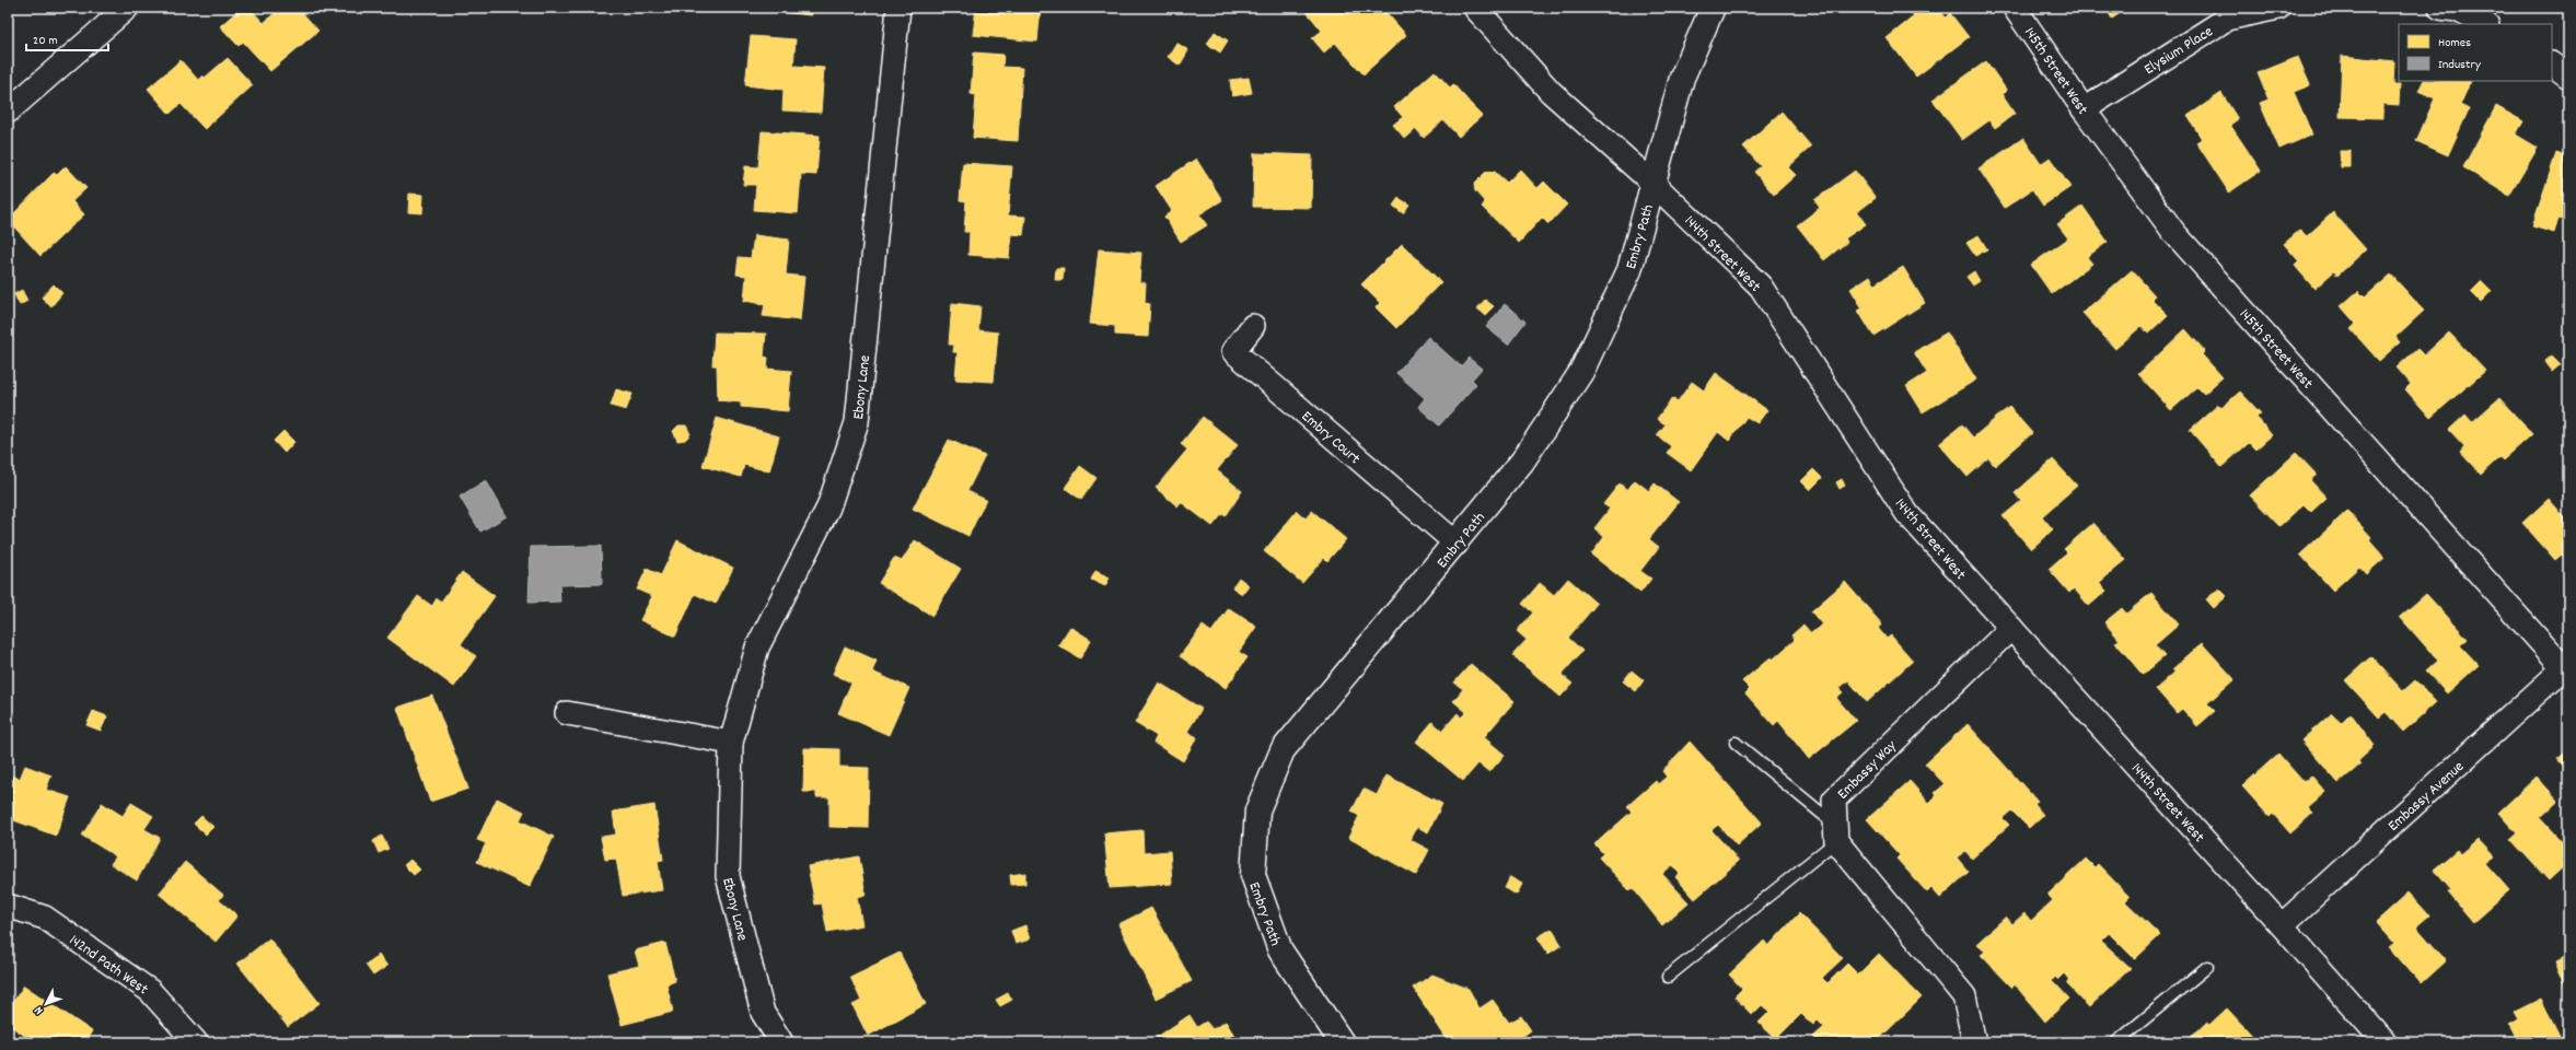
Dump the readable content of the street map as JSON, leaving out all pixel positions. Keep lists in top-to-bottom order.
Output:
{
  "streets": {
    "street": [
      "Elysium Place",
      "145th Street West",
      "Embry Path",
      "144th Street West",
      "Ebony Lane",
      "Embry Court",
      "Embassy Way",
      "Embassy Avenue",
      "142nd Path West"
    ]
  },
  "crossings": [
    ["Elysium Place", "145th Street West"],
    ["145th Street West", "Embassy Avenue"],
    ["Embry Path", "144th Street West"],
    ["Embry Path", "Embry Court"],
    ["144th Street West", "Embassy Way"],
    ["144th Street West", "Embassy Avenue"]
  ],
  "legend": ["Homes", "Industry"],
  "scale_bar": "20 m",
  "north": "bottom left"
}
